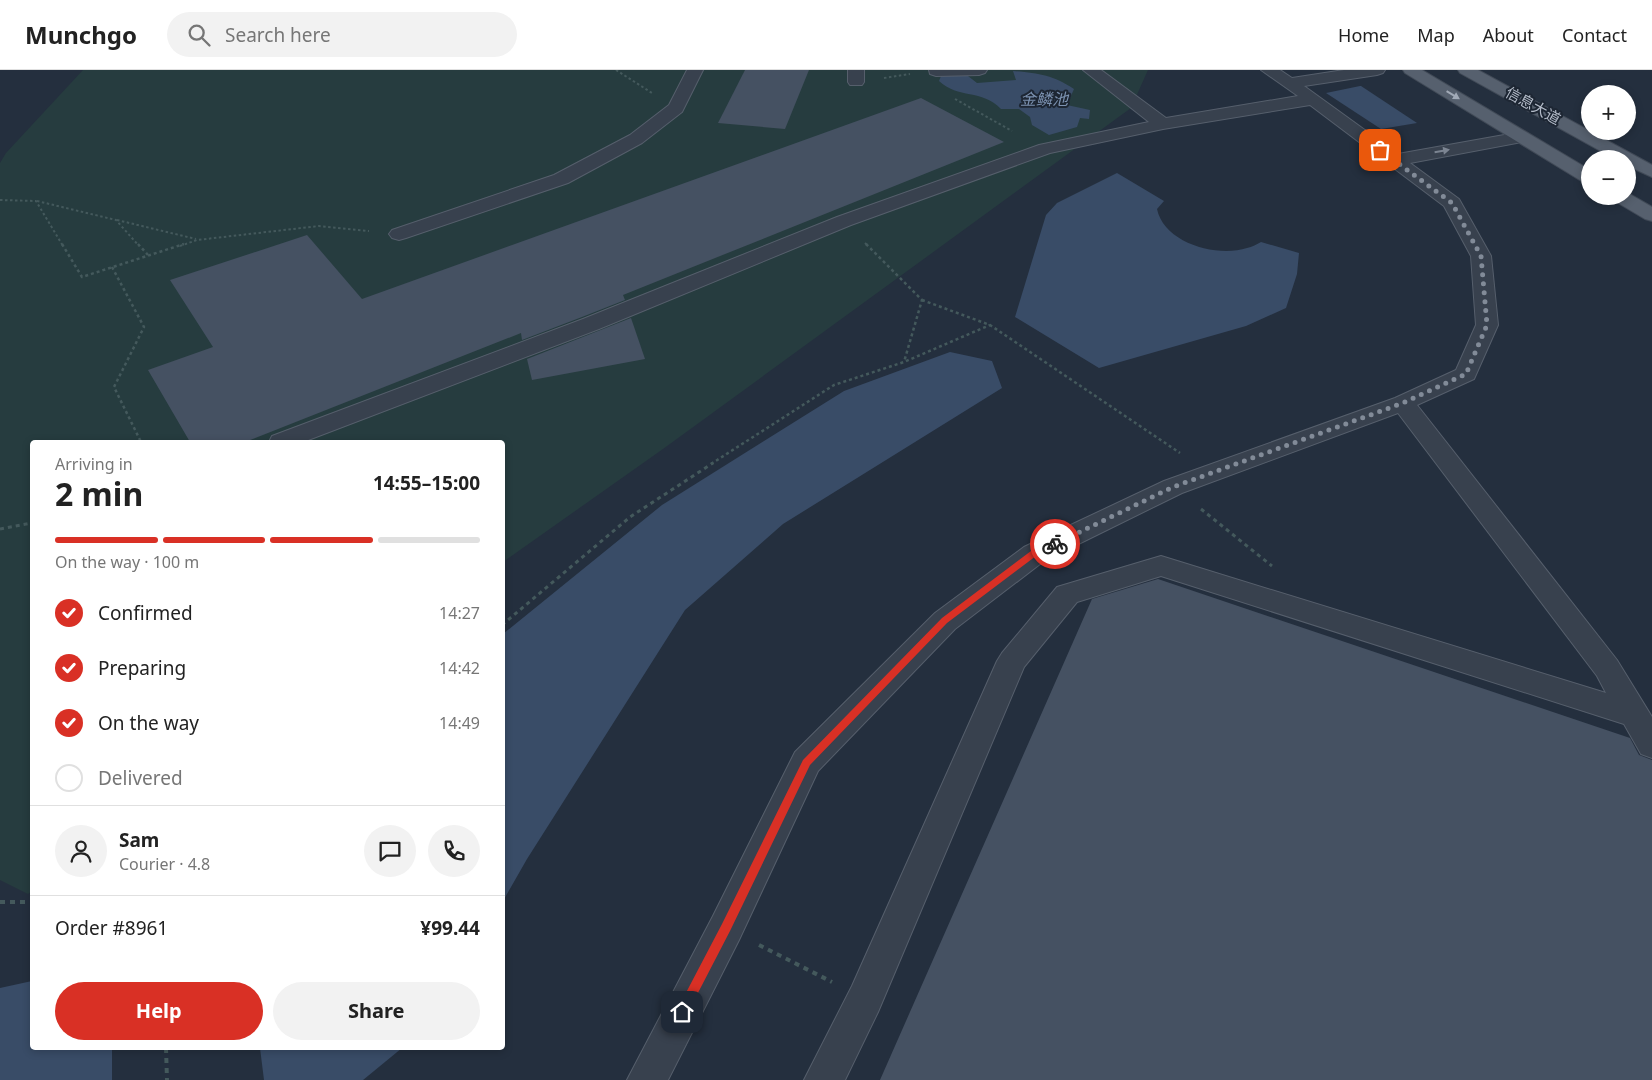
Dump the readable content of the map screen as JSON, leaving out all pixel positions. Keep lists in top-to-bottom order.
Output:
{
  "streets": {
    "main road": ["信息大道"]
  },
  "water": ["金鳞池"],
  "page": {
    "header": "Munchgo",
    "search": "Search here",
    "nav": [
      "Home",
      "Map",
      "About",
      "Contact"
    ],
    "map_buttons": ["+", "−"],
    "heading": ["2 min", "Arriving in", "14:55–15:00"],
    "panel": [
      "Sam",
      "Courier · 4.8",
      "Order #8961",
      "¥99.44"
    ],
    "bar": "On the way · 100 m",
    "list": [
      ["Confirmed", "14:27"],
      ["Preparing", "14:42"],
      ["On the way", "14:49"],
      "Delivered"
    ],
    "buttons": ["Help", "Share"]
  }
}
